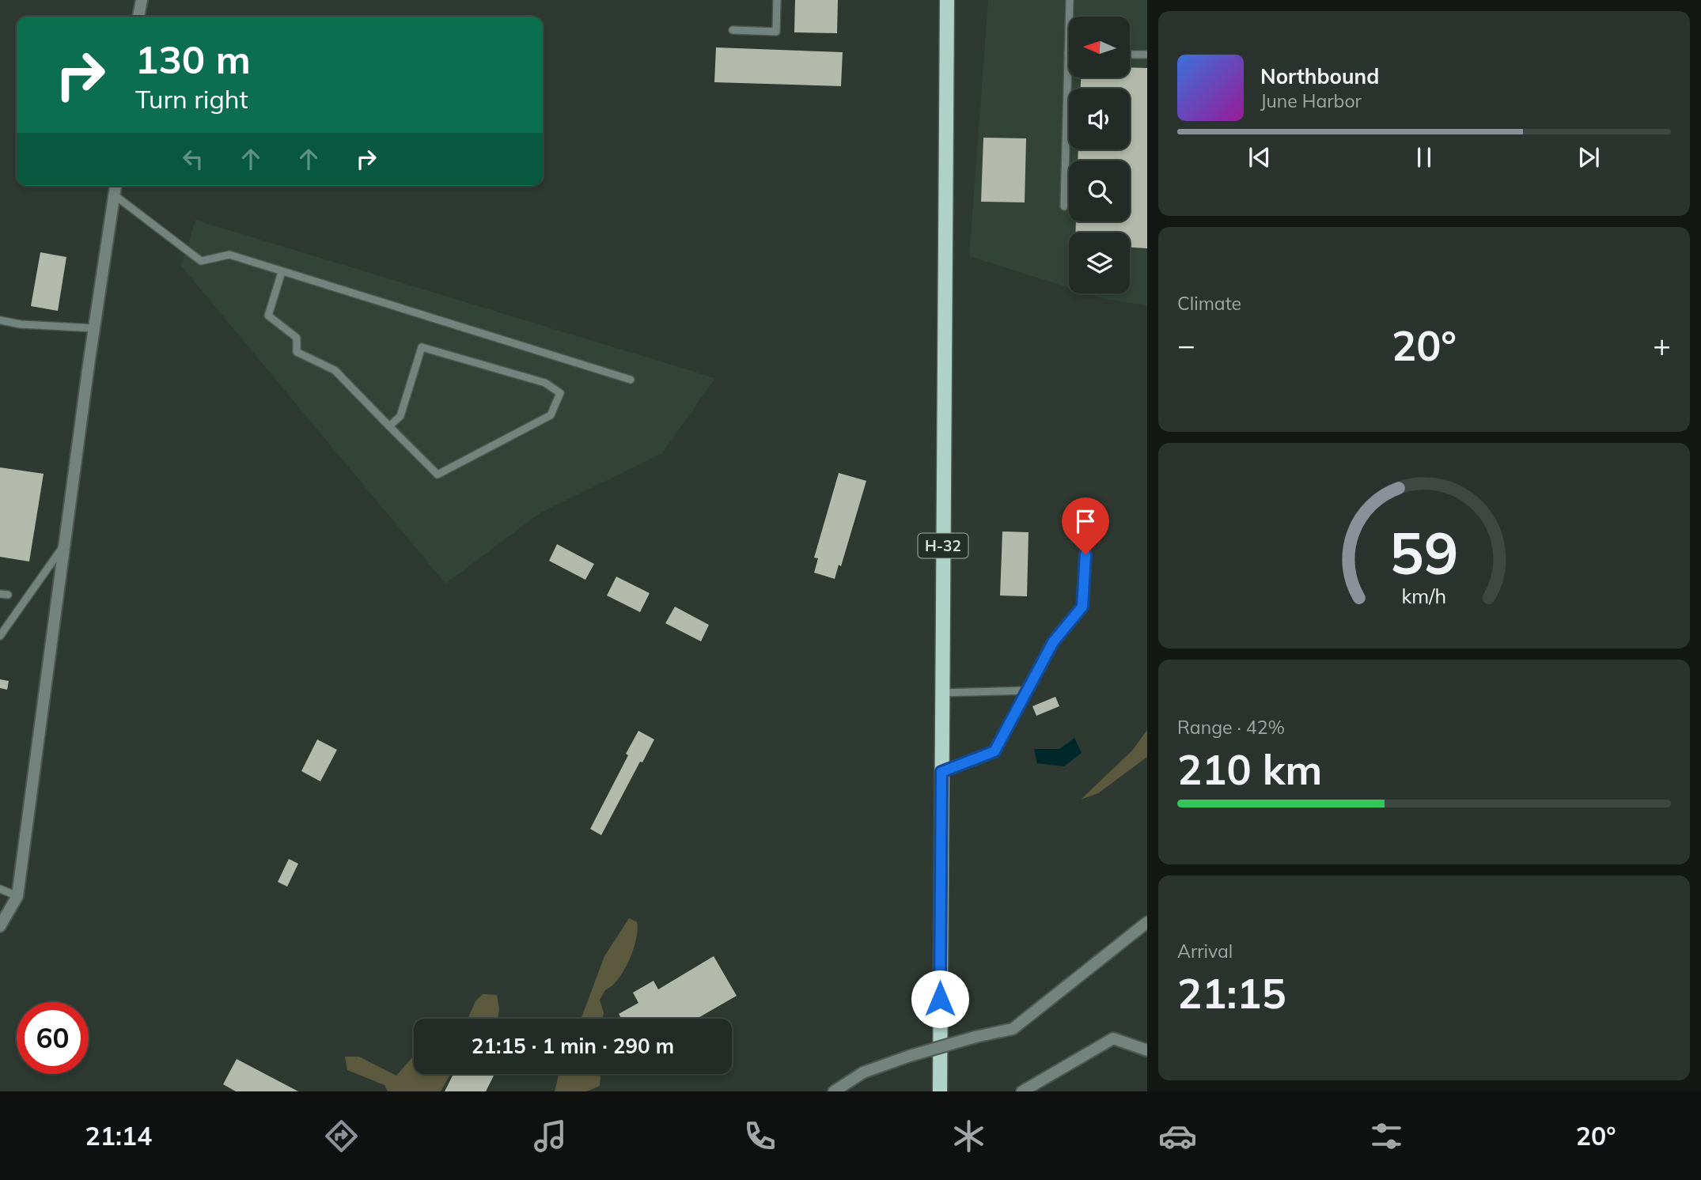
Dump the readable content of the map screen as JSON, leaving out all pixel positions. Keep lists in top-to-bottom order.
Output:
{
  "streets": {
    "main road": ["Н-32"]
  },
  "north": "left",
  "page": {
    "turn": ["130 m", "Turn right"],
    "song": ["Northbound", "June Harbor"],
    "tile": [
      "Climate",
      ["Range · 42%", "210 km"],
      ["Arrival", "21:15"]
    ],
    "heat": ["−", "20°", "+"],
    "limit": "60",
    "trip": "21:15 · 1 min · 290 m",
    "tabs": ["21:14", "20°"],
    "gauge": ["59", "km/h"]
  }
}
